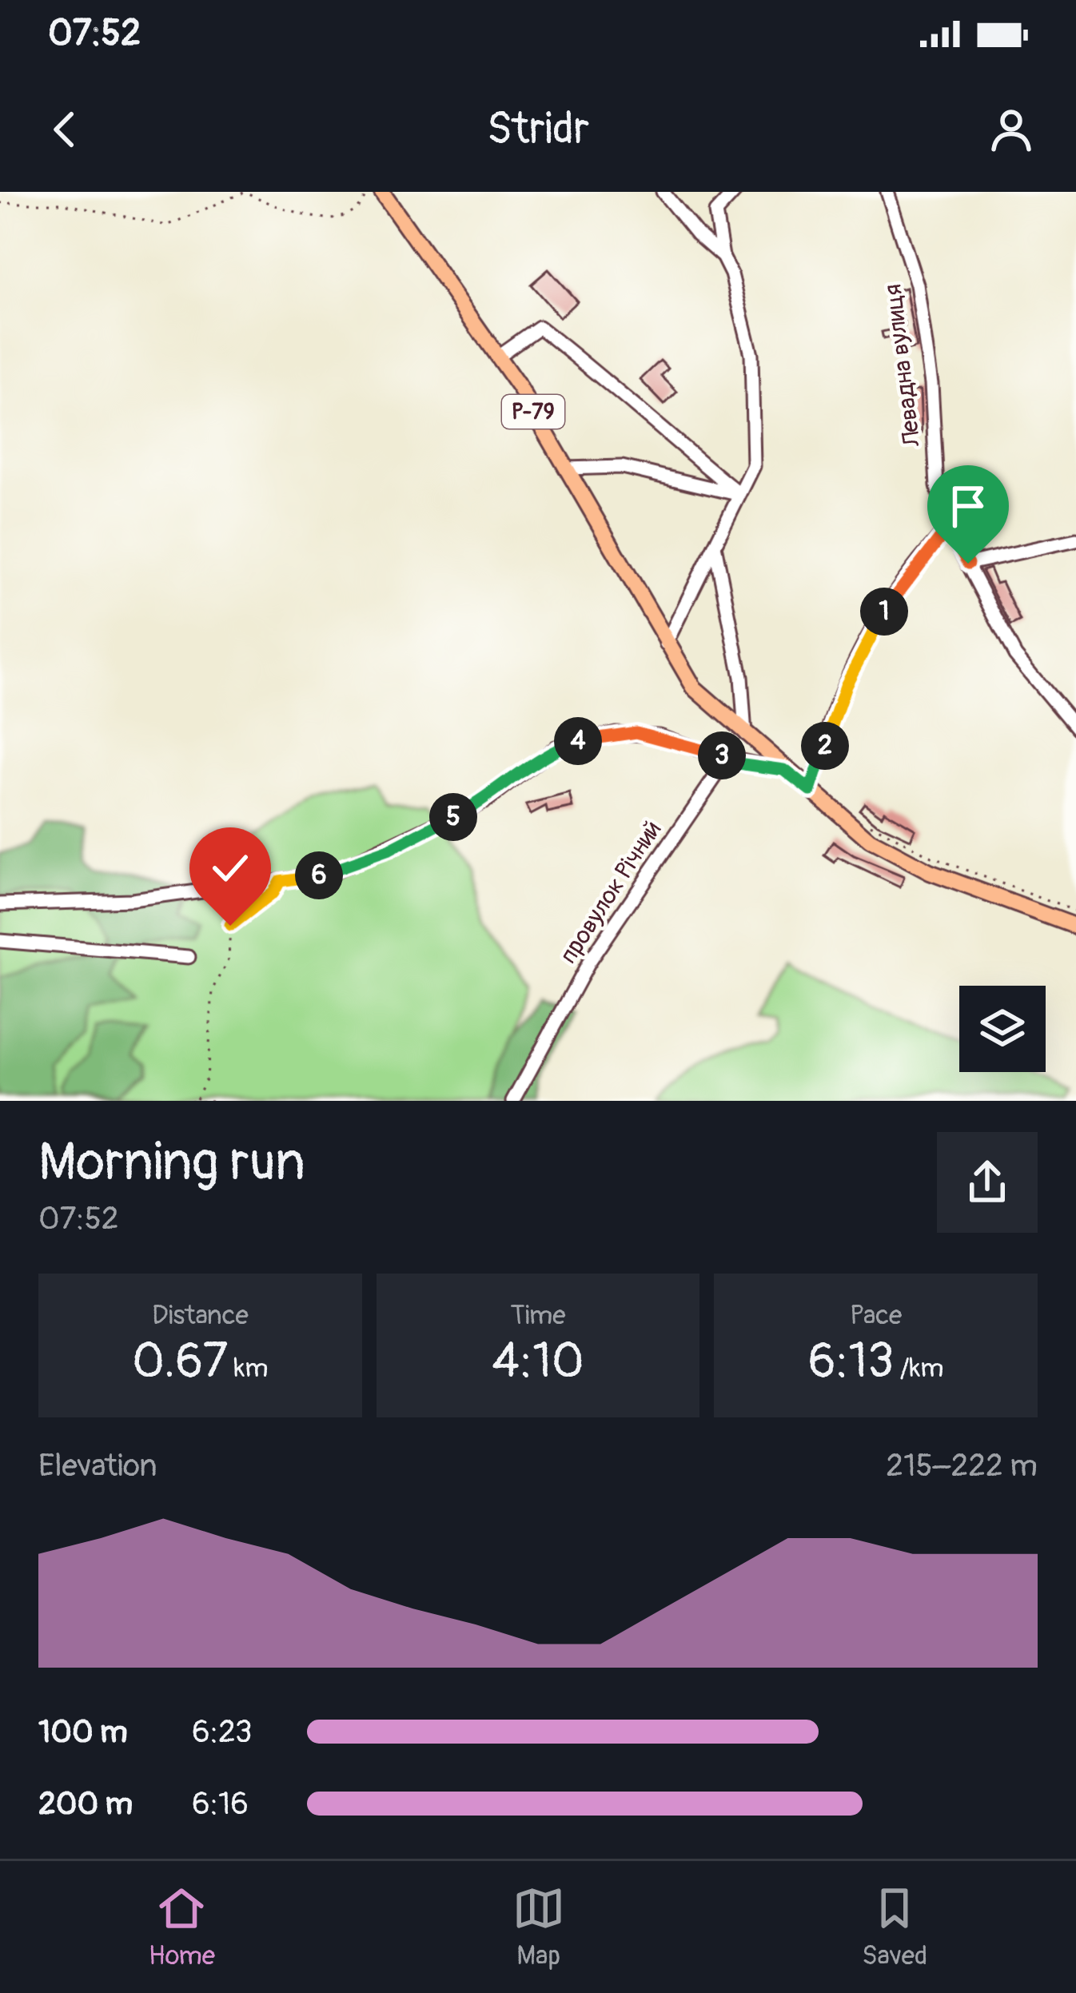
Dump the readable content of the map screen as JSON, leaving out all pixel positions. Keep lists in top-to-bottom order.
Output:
{
  "streets": {
    "main road": ["Р-79"],
    "street": ["Левадна вулиця", "провулок Рiчний"]
  },
  "page": {
    "status": "07:52",
    "header": "Stridr",
    "pins": [
      "1",
      "4",
      "2",
      "3",
      "5",
      "6"
    ],
    "heading": ["Morning run", "07:52"],
    "stats": [
      ["Distance", "0.67 km"],
      ["Time", "4:10"],
      ["Pace", "6:13 /km"]
    ],
    "chart": ["Elevation", "215–222 m"],
    "list": [
      {
        "name": "100 m",
        "note": "6:23"
      },
      {
        "name": "200 m",
        "note": "6:16"
      }
    ],
    "tabs": ["Home", "Map", "Saved"]
  }
}
